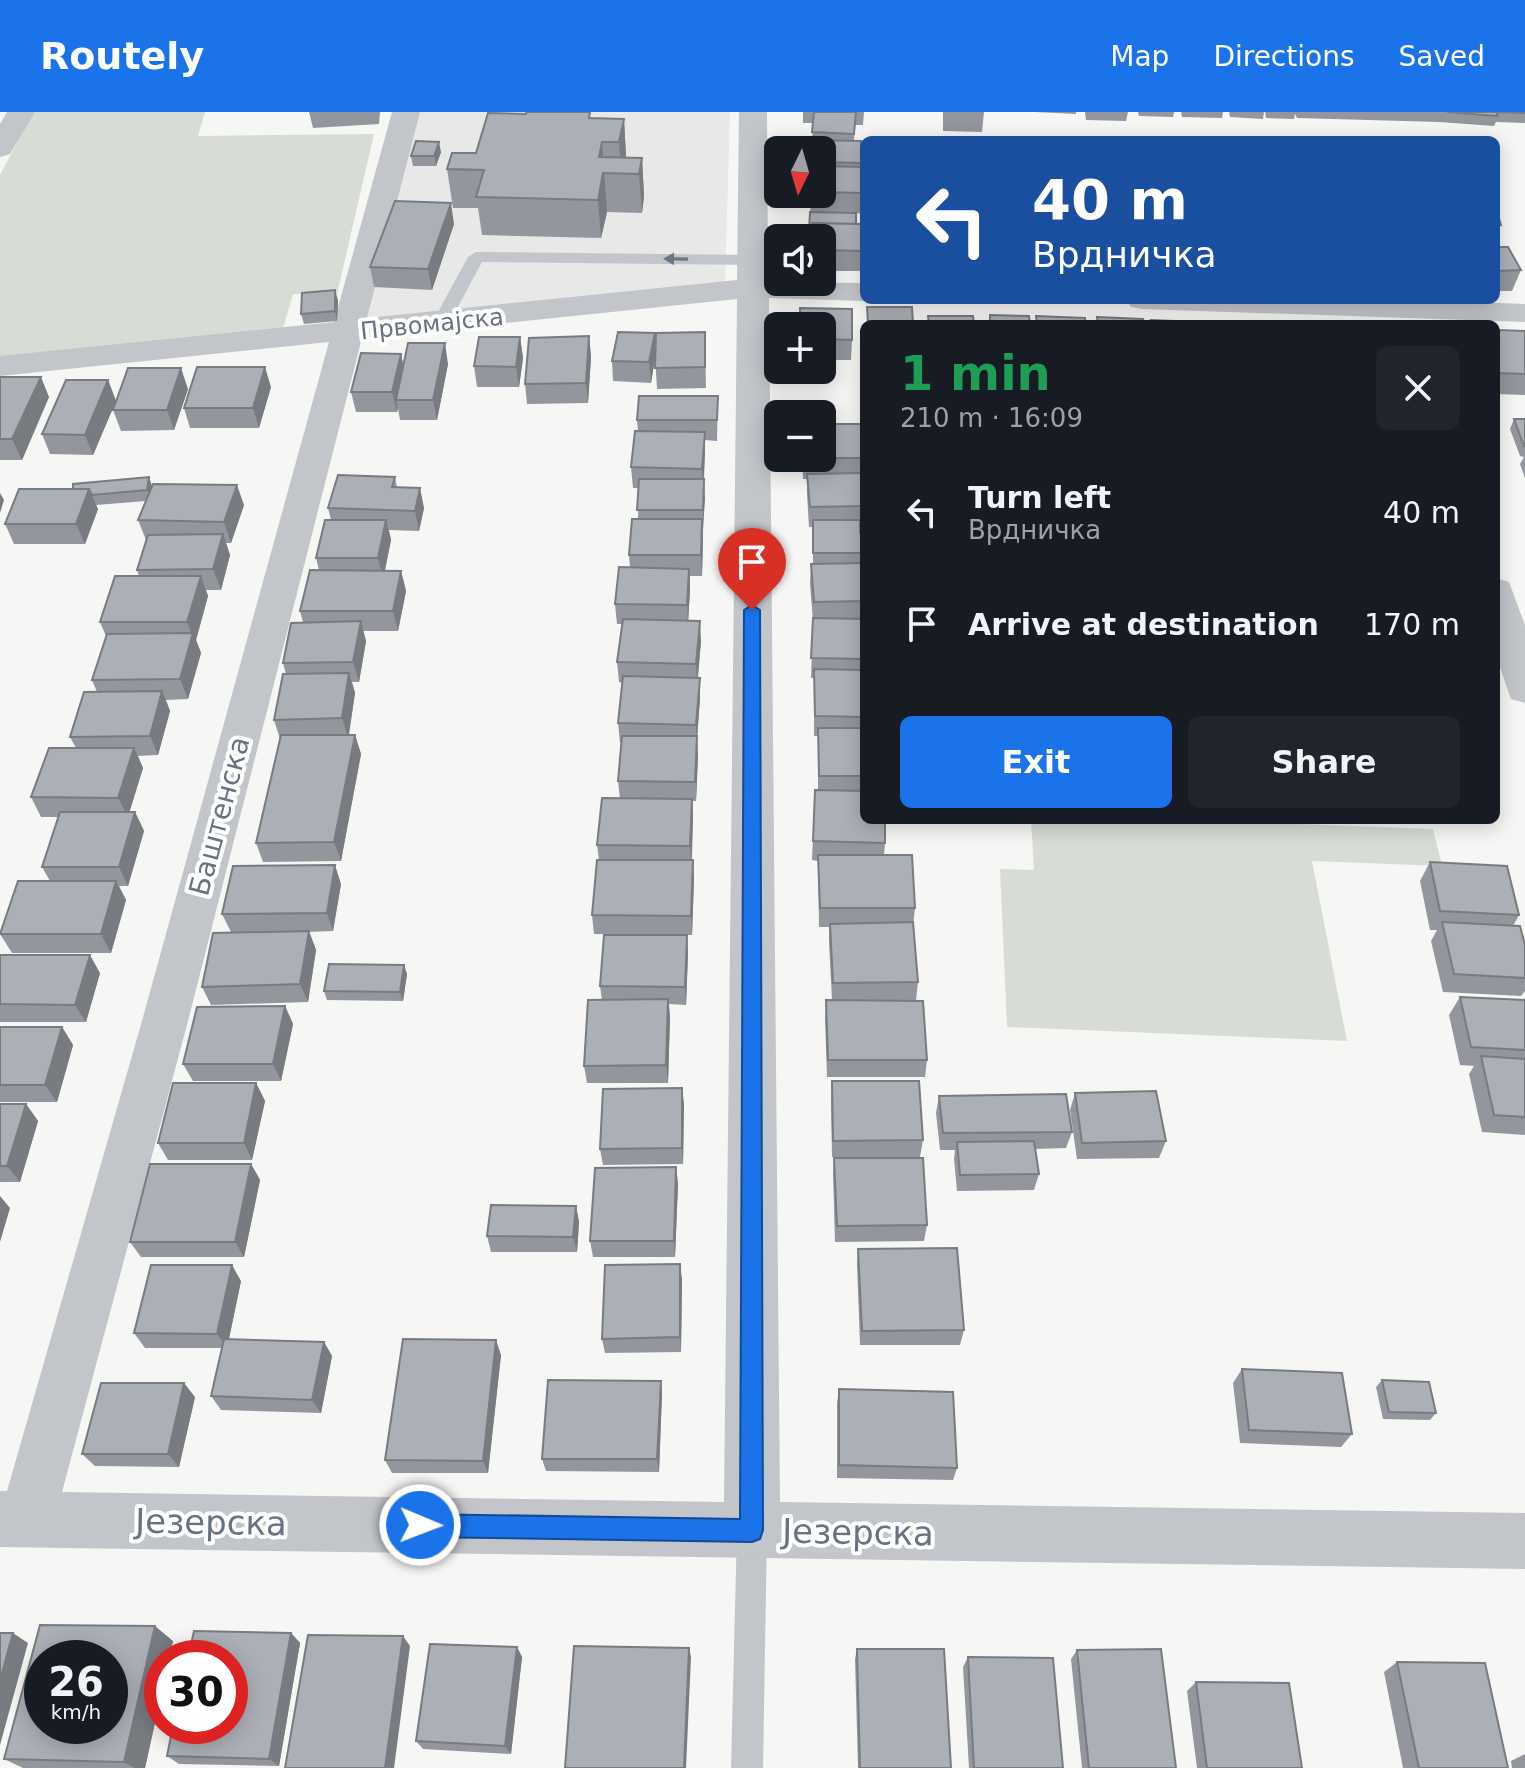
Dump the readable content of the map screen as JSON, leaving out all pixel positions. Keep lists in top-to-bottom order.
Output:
{
  "streets": {
    "street": ["Првомајска", "Баштенска", "Језерска"]
  },
  "crossings": [
    ["Првомајска", "Баштенска"],
    ["Баштенска", "Језерска"]
  ],
  "north": "bottom",
  "page": {
    "header": "Routely",
    "nav": ["Map", "Directions", "Saved"],
    "map_buttons": ["+", "−"],
    "turn": ["40 m", "Врдничка"],
    "heading": ["1 min", "210 m · 16:09"],
    "list": [
      {
        "name": "Turn left",
        "note": "Врдничка",
        "value": "40 m"
      },
      {
        "name": "Arrive at destination",
        "value": "170 m"
      }
    ],
    "buttons": ["Exit", "Share"],
    "speed": "26 km/h",
    "limit": "30"
  }
}
